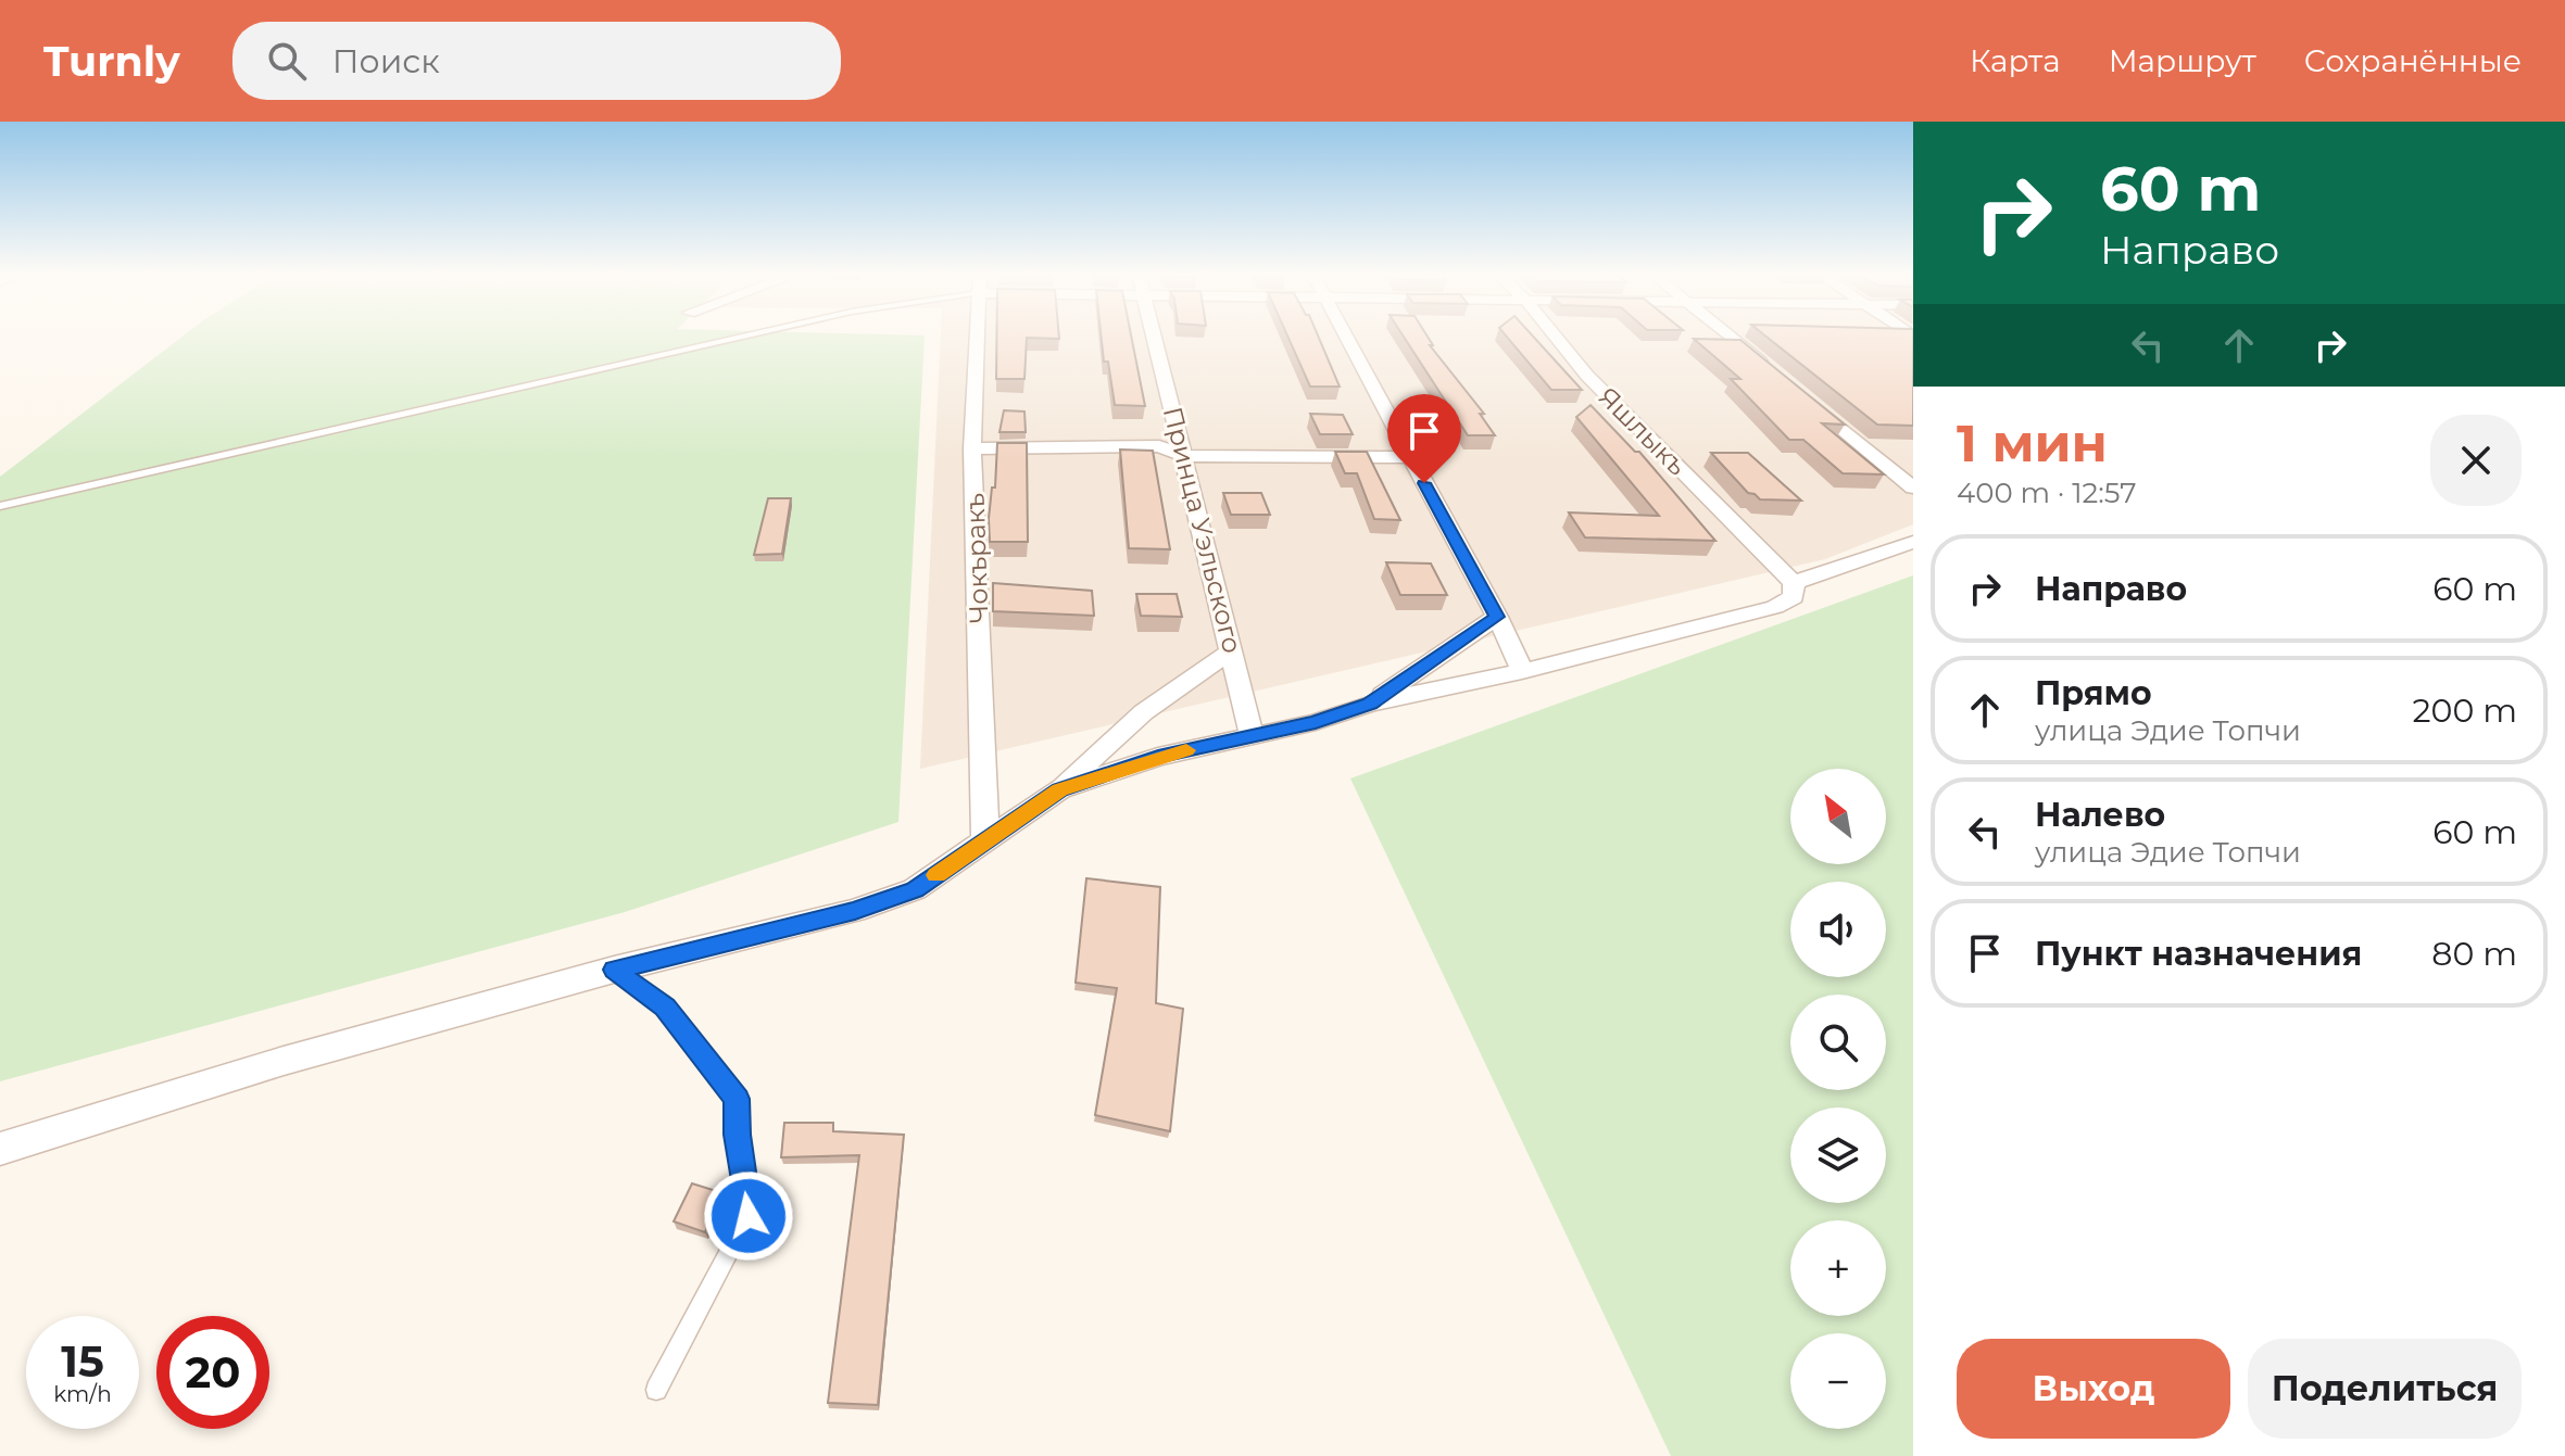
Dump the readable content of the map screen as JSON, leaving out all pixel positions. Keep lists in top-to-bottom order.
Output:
{
  "streets": {
    "street": ["Яшлыкъ", "Принца Уэльского", "Чокъракъ"]
  },
  "north": "top left",
  "page": {
    "header": "Turnly",
    "search": "Поиск",
    "nav": ["Карта", "Маршрут", "Сохранённые"],
    "turn": ["60 m", "Направо"],
    "heading": ["1 мин", "400 m · 12:57"],
    "list": [
      {
        "name": "Направо",
        "value": "60 m"
      },
      {
        "name": "Прямо",
        "note": "улица Эдие Топчи",
        "value": "200 m"
      },
      {
        "name": "Налево",
        "note": "улица Эдие Топчи",
        "value": "60 m"
      },
      {
        "name": "Пункт назначения",
        "value": "80 m"
      }
    ],
    "map_buttons": ["+", "−"],
    "speed": "15 km/h",
    "limit": "20",
    "buttons": ["Выход", "Поделиться"]
  }
}
